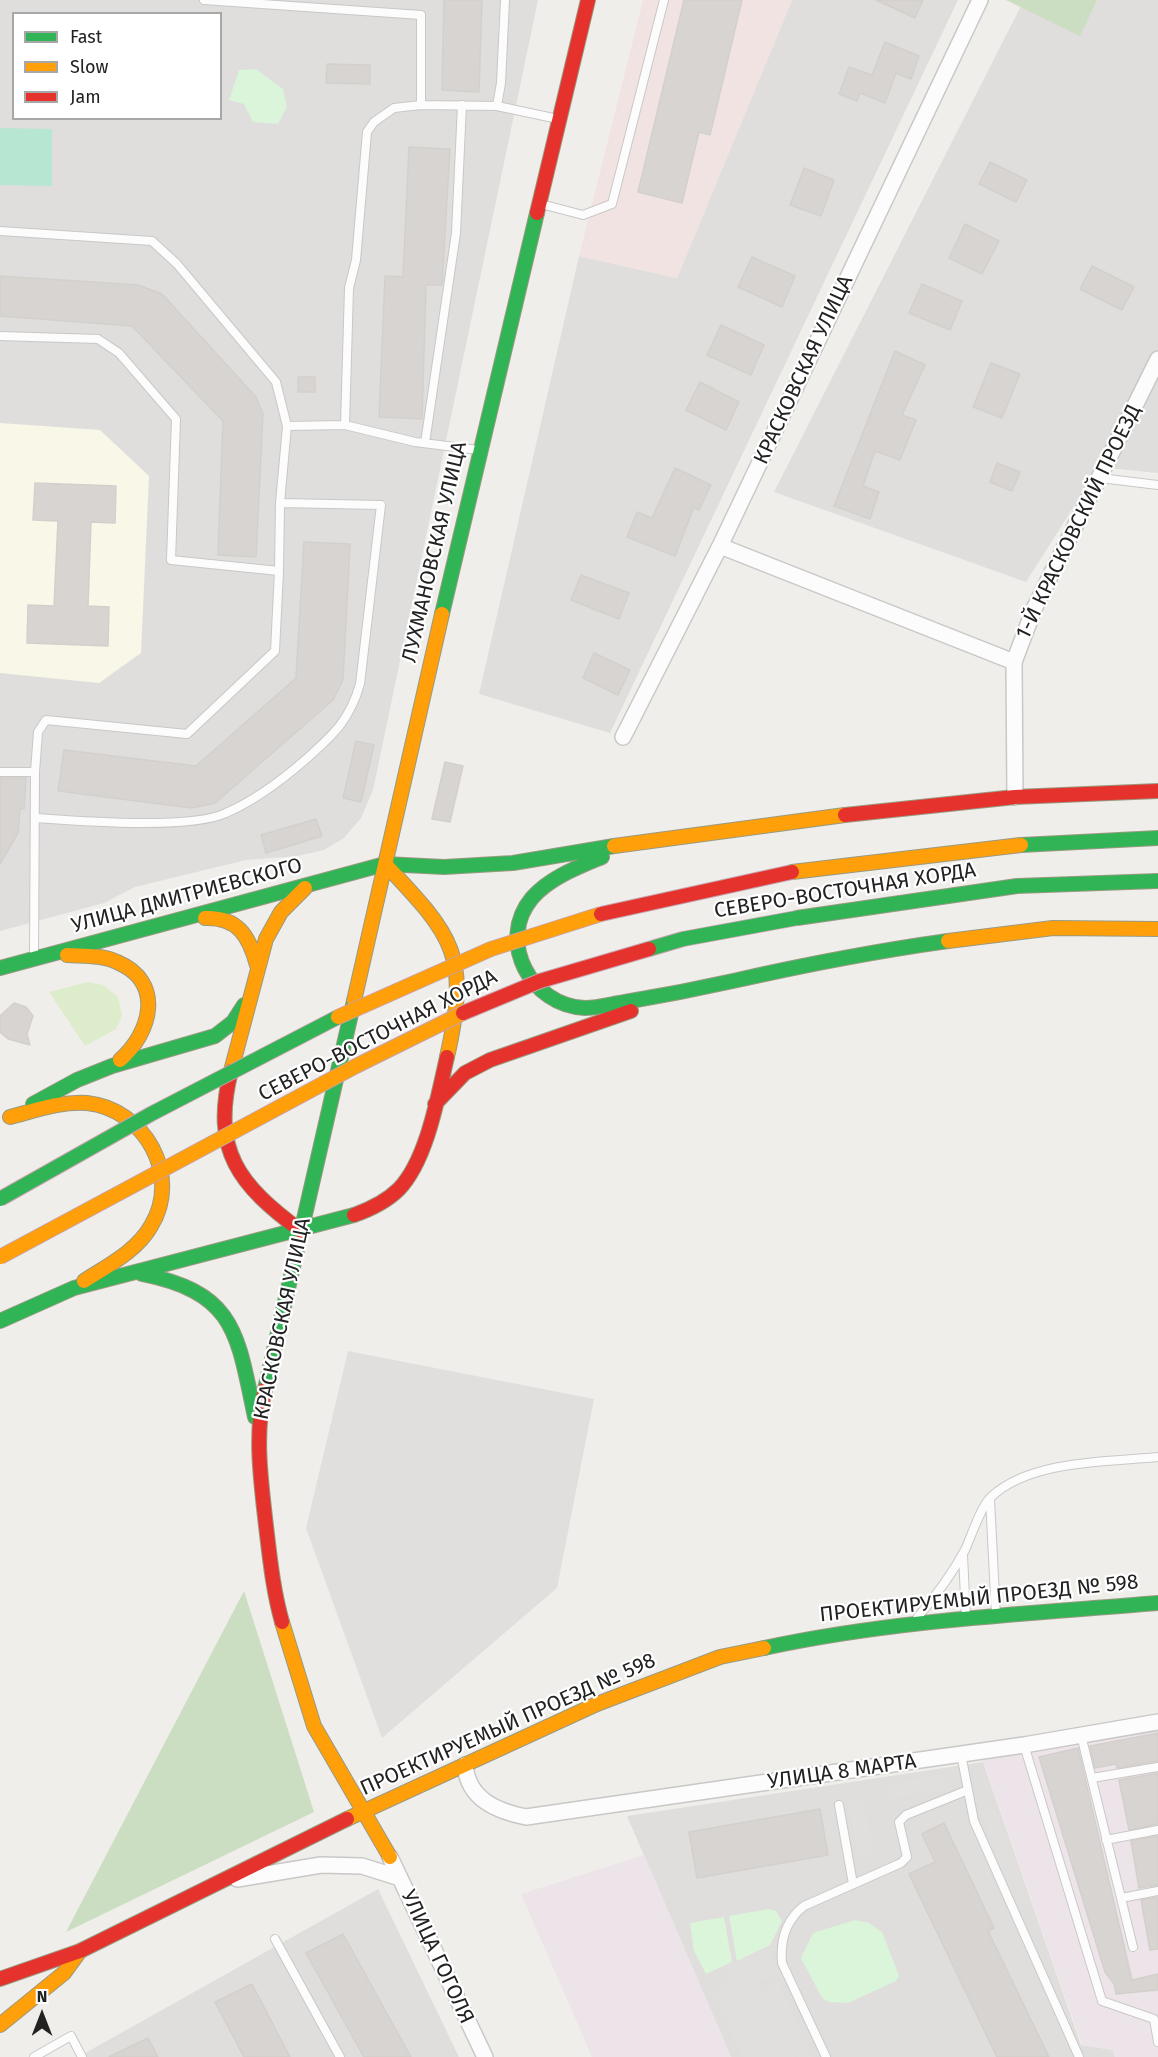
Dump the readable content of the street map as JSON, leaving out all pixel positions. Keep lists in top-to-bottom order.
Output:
{
  "streets": {
    "main road": [
      "КРАСКОВСКАЯ УЛИЦА",
      "ЛУХМАНОВСКАЯ УЛИЦА",
      "СЕВЕРО-ВОСТОЧНАЯ ХОРДА",
      "УЛИЦА ДМИТРИЕВСКОГО",
      "ПРОЕКТИРУЕМЫЙ ПРОЕЗД № 598"
    ],
    "street": ["1-Й КРАСКОВСКИЙ ПРОЕЗД", "УЛИЦА 8 МАРТА", "УЛИЦА ГОГОЛЯ"]
  },
  "crossings": [
    ["КРАСКОВСКАЯ УЛИЦА", "ЛУХМАНОВСКАЯ УЛИЦА"],
    ["КРАСКОВСКАЯ УЛИЦА", "ПРОЕКТИРУЕМЫЙ ПРОЕЗД № 598"],
    ["КРАСКОВСКАЯ УЛИЦА", "УЛИЦА ГОГОЛЯ"],
    ["ЛУХМАНОВСКАЯ УЛИЦА", "УЛИЦА ДМИТРИЕВСКОГО"],
    ["ПРОЕКТИРУЕМЫЙ ПРОЕЗД № 598", "УЛИЦА 8 МАРТА"]
  ],
  "legend": ["Fast", "Slow", "Jam"],
  "north": "top"
}
